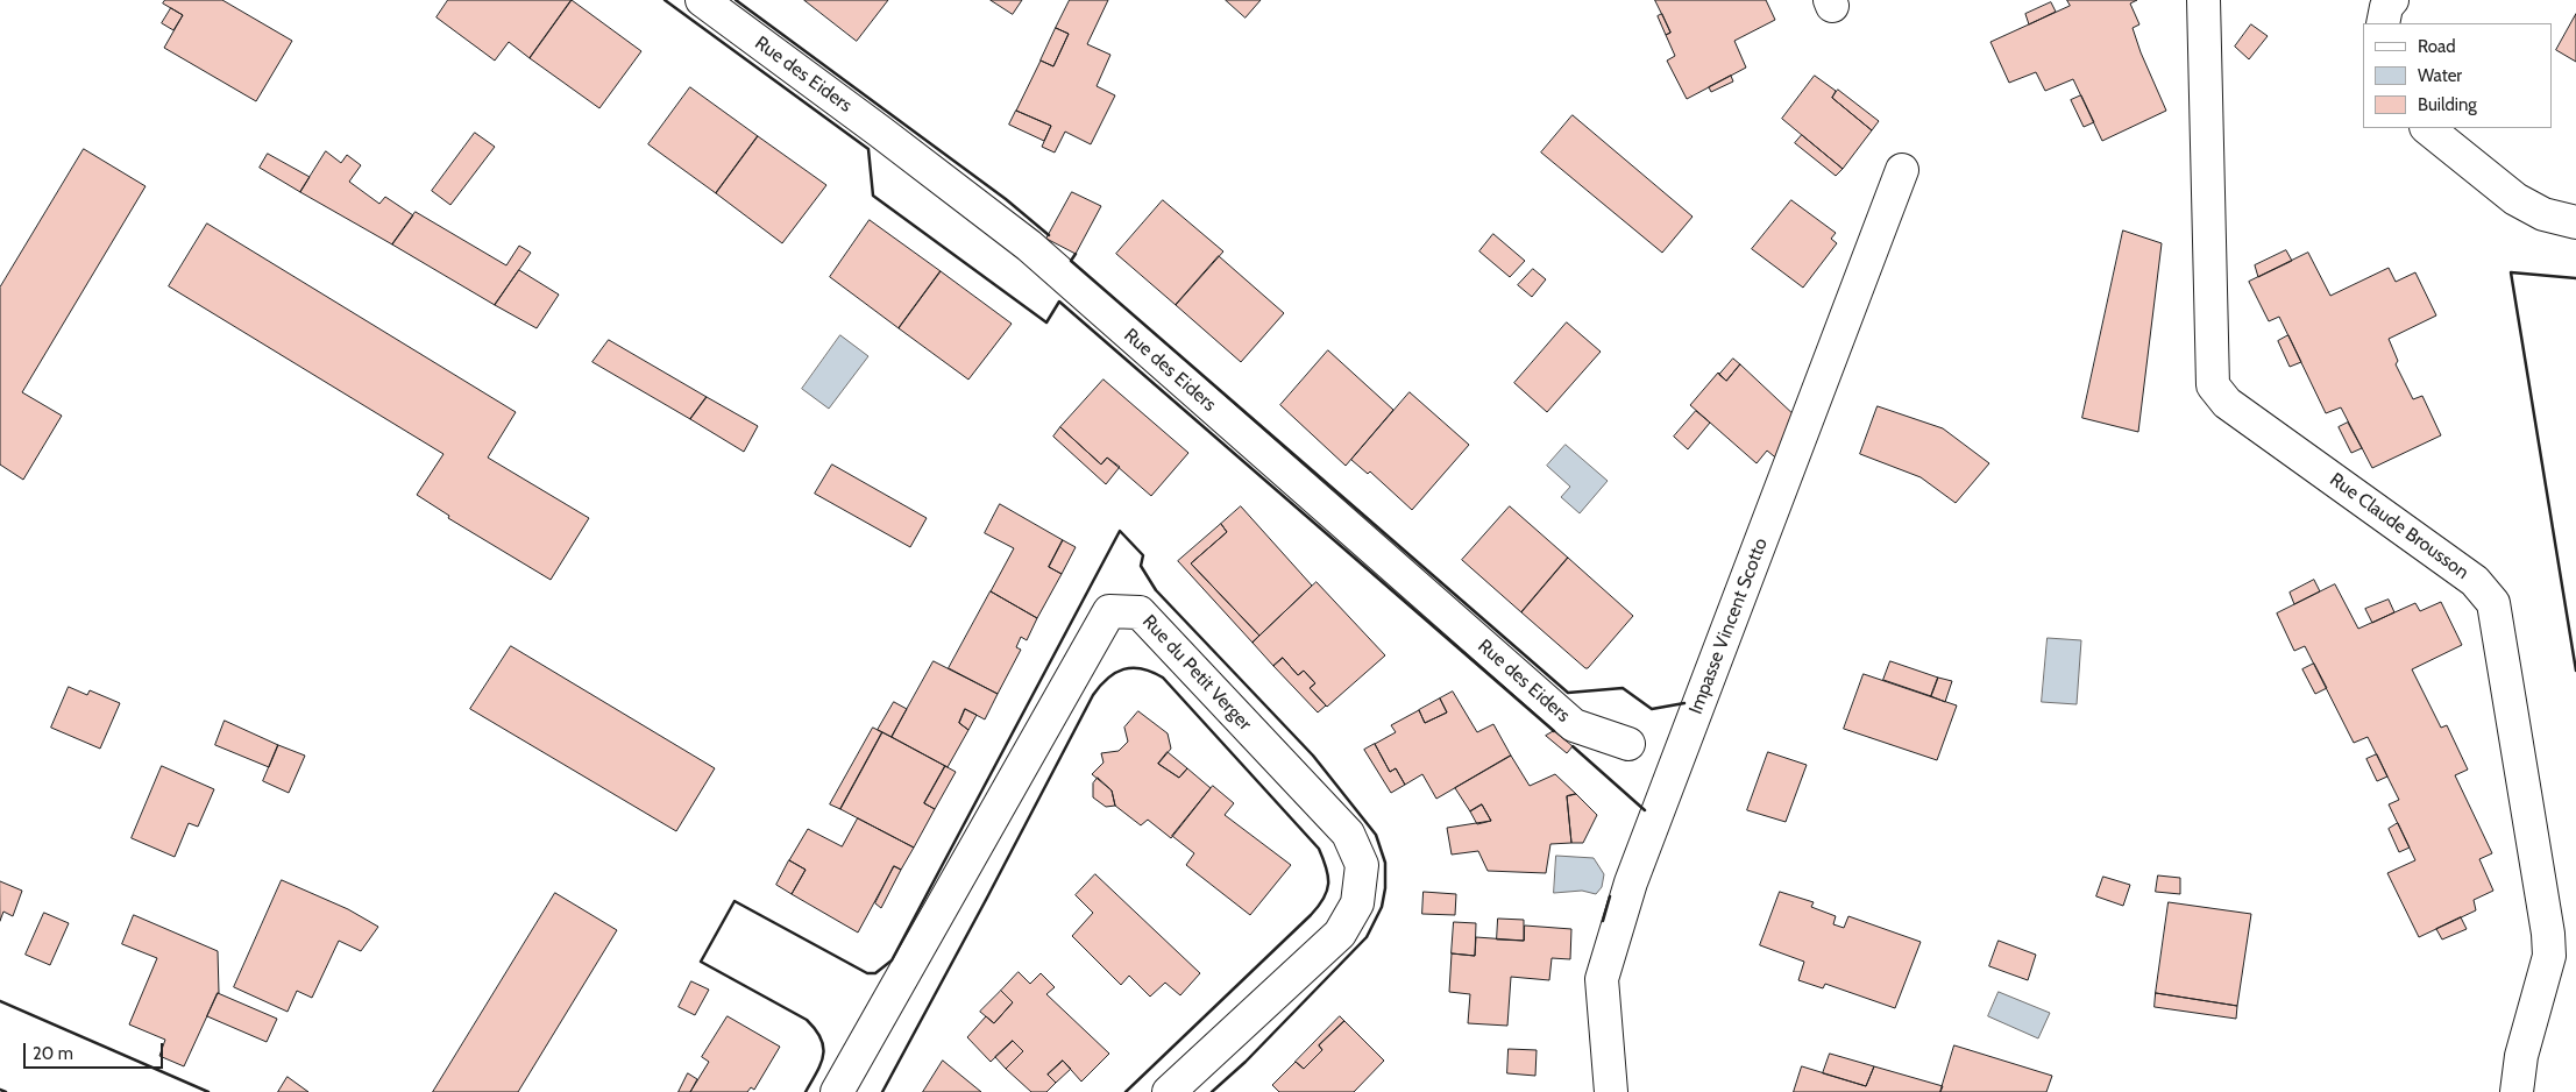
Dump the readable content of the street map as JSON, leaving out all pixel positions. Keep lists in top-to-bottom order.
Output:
{
  "streets": {
    "street": [
      "Rue des Eiders",
      "Rue Claude Brousson",
      "Impasse Vincent Scotto",
      "Rue du Petit Verger"
    ]
  },
  "legend": ["Road", "Water", "Building"],
  "scale_bar": "20 m"
}
